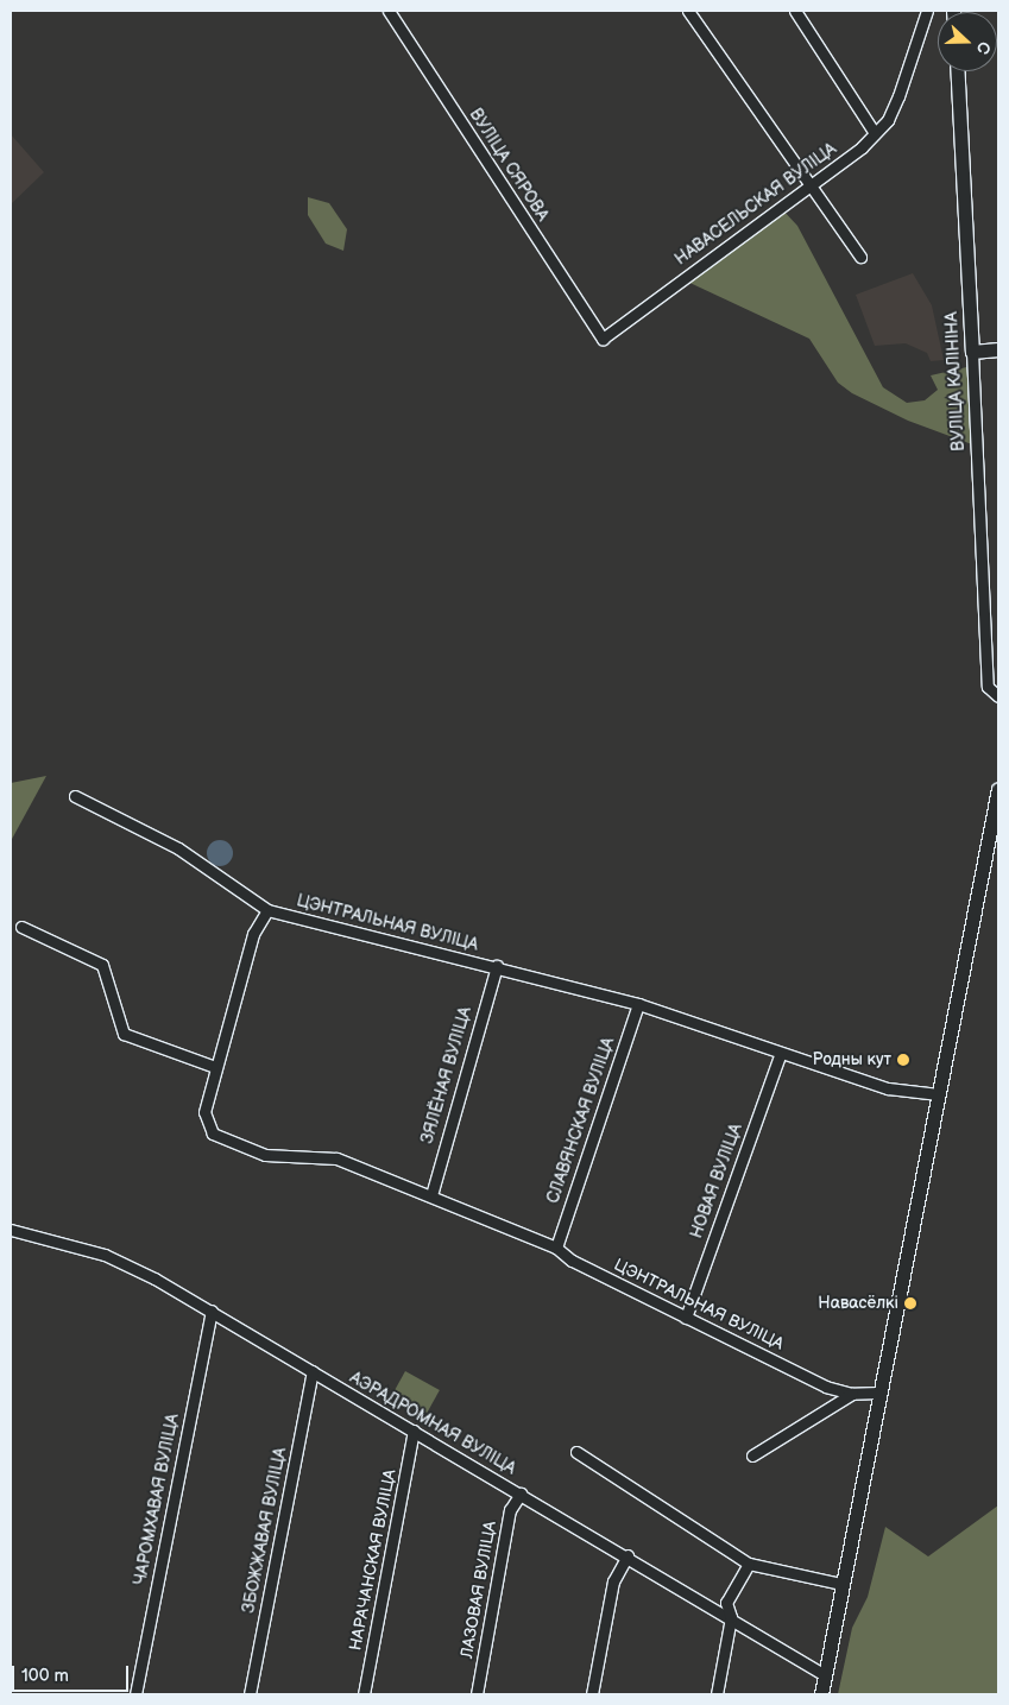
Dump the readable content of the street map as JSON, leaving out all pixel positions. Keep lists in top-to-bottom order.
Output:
{
  "streets": {
    "main road": ["ВУЛІЦА КАЛІНІНА"],
    "street": [
      "ВУЛІЦА СЯРОВА",
      "НАВАСЕЛЬСКАЯ ВУЛІЦА",
      "ЦЭНТРАЛЬНАЯ ВУЛІЦА",
      "ЗЯЛЁНАЯ ВУЛІЦА",
      "СЛАВЯНСКАЯ ВУЛІЦА",
      "НОВАЯ ВУЛІЦА",
      "АЭРАДРОМНАЯ ВУЛІЦА",
      "ЧАРОМХАВАЯ ВУЛІЦА",
      "ЗБОЖЖАВАЯ ВУЛІЦА",
      "НАРАЧАНСКАЯ ВУЛІЦА",
      "ЛАЗОВАЯ ВУЛІЦА"
    ]
  },
  "crossings": [
    ["ВУЛІЦА СЯРОВА", "НАВАСЕЛЬСКАЯ ВУЛІЦА"],
    ["ЦЭНТРАЛЬНАЯ ВУЛІЦА", "ЗЯЛЁНАЯ ВУЛІЦА"],
    ["ЦЭНТРАЛЬНАЯ ВУЛІЦА", "СЛАВЯНСКАЯ ВУЛІЦА"],
    ["ЦЭНТРАЛЬНАЯ ВУЛІЦА", "НОВАЯ ВУЛІЦА"],
    ["АЭРАДРОМНАЯ ВУЛІЦА", "ЧАРОМХАВАЯ ВУЛІЦА"],
    ["АЭРАДРОМНАЯ ВУЛІЦА", "ЗБОЖЖАВАЯ ВУЛІЦА"],
    ["АЭРАДРОМНАЯ ВУЛІЦА", "НАРАЧАНСКАЯ ВУЛІЦА"],
    ["АЭРАДРОМНАЯ ВУЛІЦА", "ЛАЗОВАЯ ВУЛІЦА"]
  ],
  "places": ["Родны кут", "Навасёлкі"],
  "scale_bar": "100 m",
  "north": "right"
}
